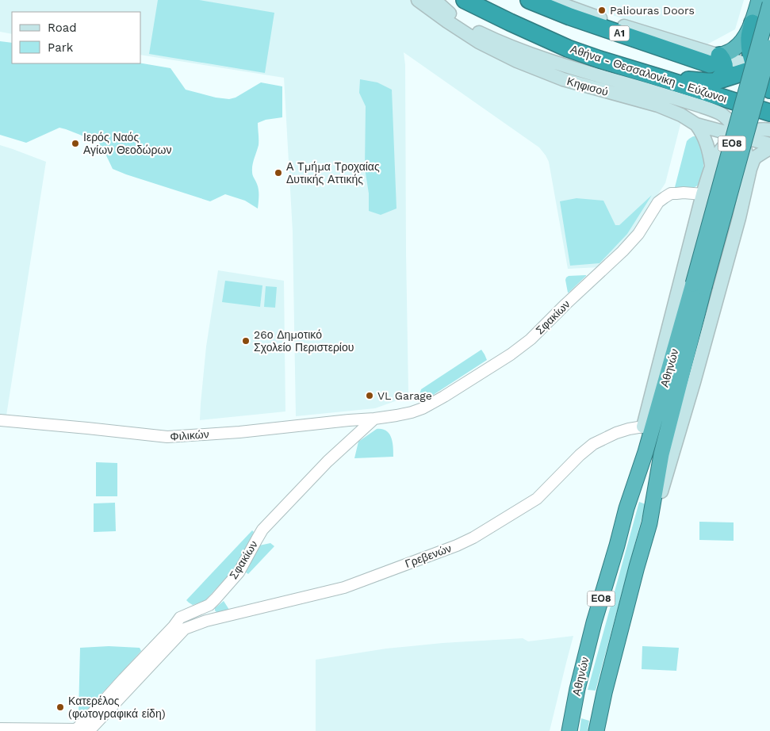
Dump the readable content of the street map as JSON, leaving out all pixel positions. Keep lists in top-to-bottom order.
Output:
{
  "streets": {
    "highway": [
      "Α1",
      "Αθήνα - Θεσσαλονίκη - Εύζωνοι",
      "ΕΟ8",
      "Αθηνών"
    ],
    "main road": ["Κηφισού"],
    "street": ["Σφακίων", "Φιλικών", "Γρεβενών"]
  },
  "crossings": [
    ["Σφακίων", "Αθηνών"],
    ["Σφακίων", "Φιλικών"],
    ["Αθηνών", "Γρεβενών"]
  ],
  "places": [
    "Paliouras Doors",
    "Ιερός Ναός Αγίων Θεοδώρων",
    "Α Τμήμα Τροχαίας Δυτικής Αττικής",
    "26ο Δημοτικό Σχολείο Περιστερίου",
    "VL Garage",
    "Κατερέλος (φωτογραφικά είδη)"
  ],
  "legend": ["Road", "Park"]
}
